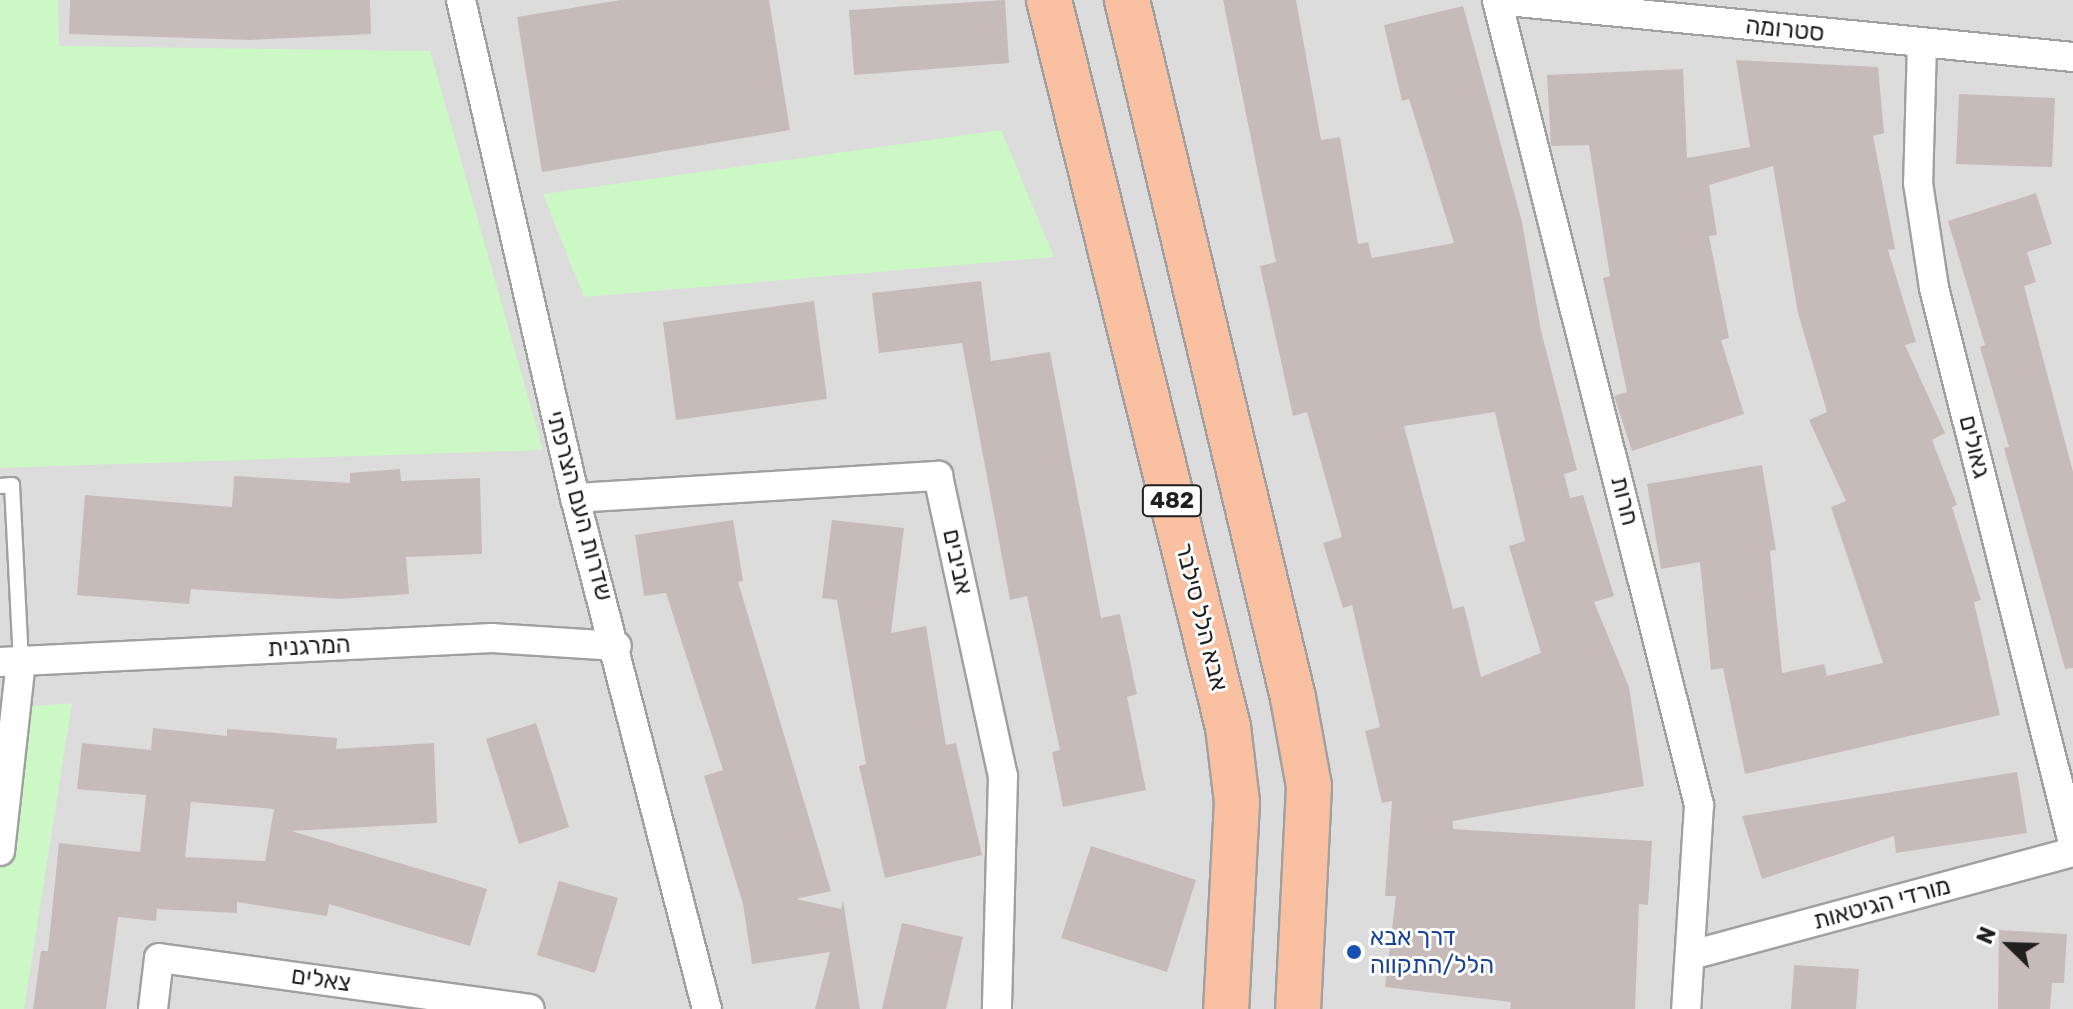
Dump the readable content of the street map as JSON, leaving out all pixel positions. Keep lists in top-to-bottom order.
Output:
{
  "streets": {
    "main road": ["482", "אבא הלל סילבר"],
    "street": [
      "סטרומה",
      "גאולים",
      "חרות",
      "שדרות העם הצרפתי",
      "אביבים",
      "המרגנית",
      "מורדי הגיטאות",
      "צאלים"
    ]
  },
  "crossings": [
    ["סטרומה", "גאולים"],
    ["סטרומה", "חרות"],
    ["חרות", "מורדי הגיטאות"],
    ["שדרות העם הצרפתי", "אביבים"],
    ["שדרות העם הצרפתי", "המרגנית"]
  ],
  "places": ["דרך אבא הלל/התקווה"],
  "north": "top left"
}
